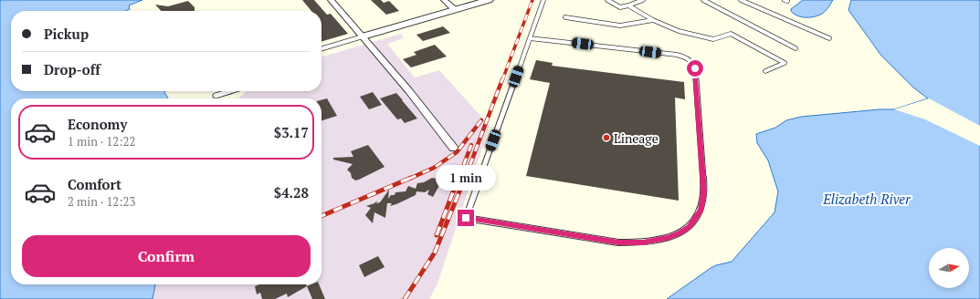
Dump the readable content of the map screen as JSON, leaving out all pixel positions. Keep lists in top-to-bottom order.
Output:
{
  "water": ["Elizabeth River"],
  "places": ["Lineage"],
  "north": "right",
  "page": {
    "banner": ["Pickup", "Drop-off"],
    "list": [
      {
        "name": "Economy",
        "note": "1 min · 12:22",
        "value": "$3.17"
      },
      {
        "name": "Comfort",
        "note": "2 min · 12:23",
        "value": "$4.28"
      }
    ],
    "bubble": "1 min",
    "buttons": "Confirm"
  }
}
